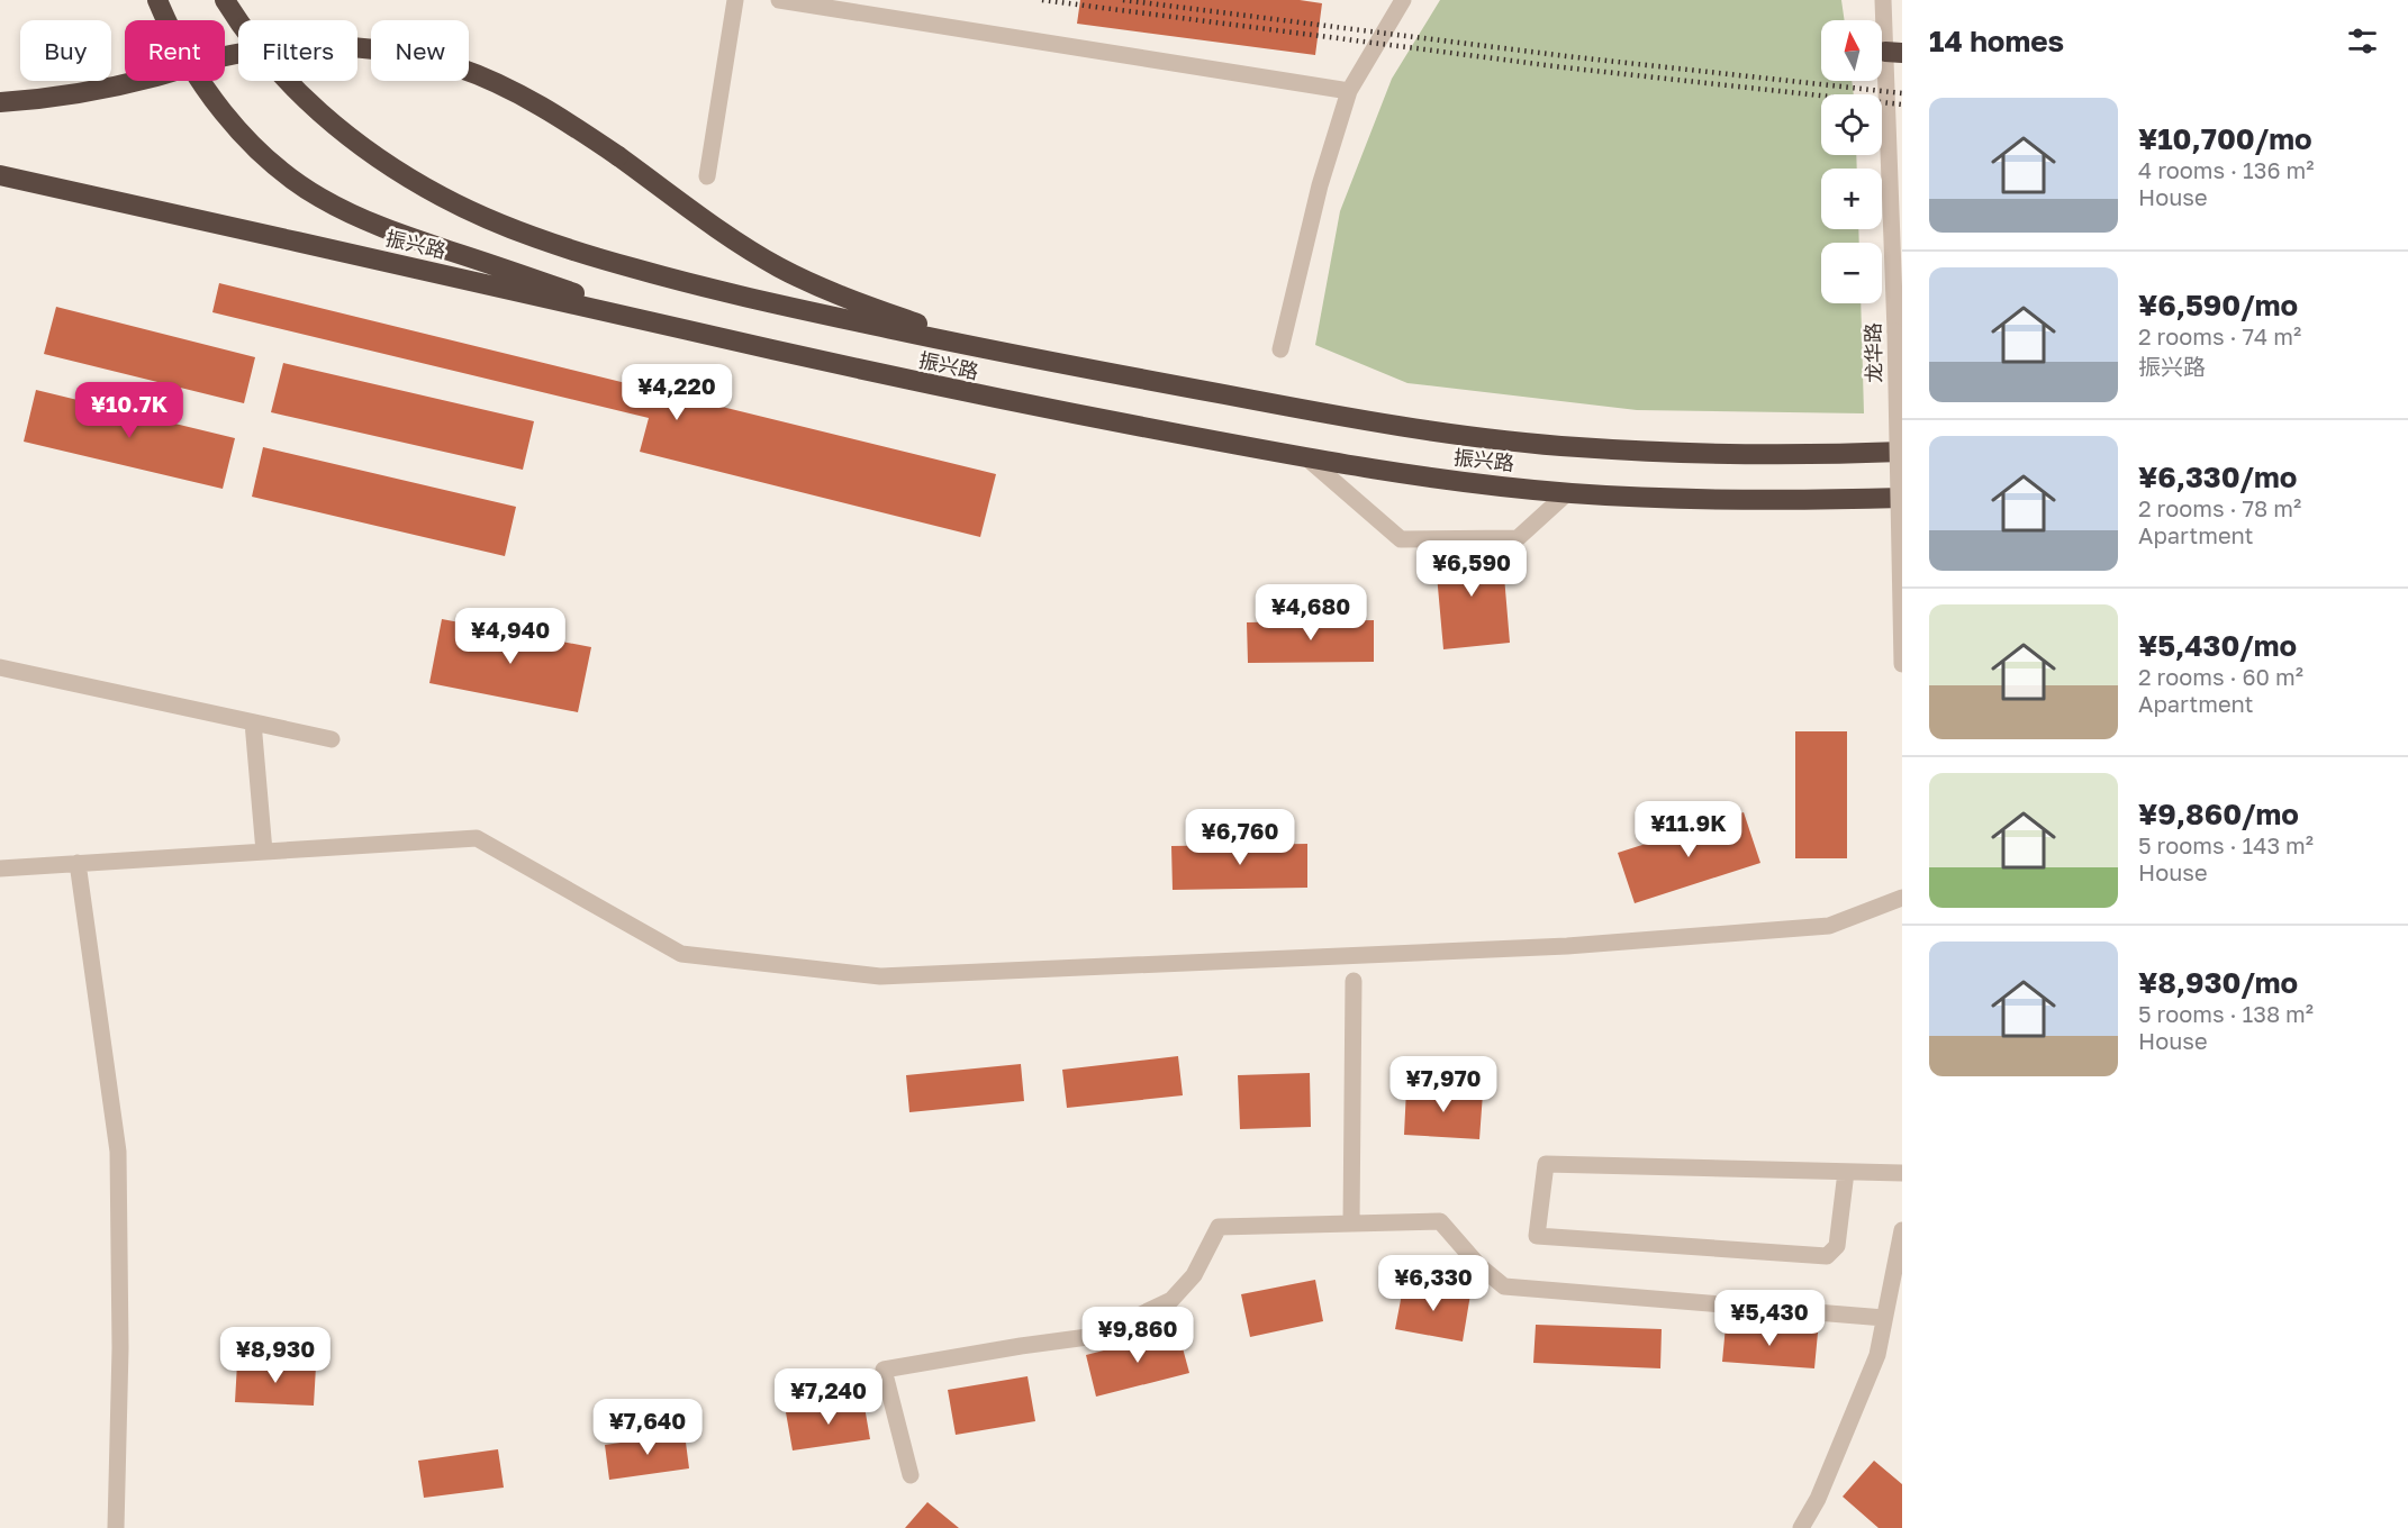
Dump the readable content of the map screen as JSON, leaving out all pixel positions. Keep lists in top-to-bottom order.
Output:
{
  "streets": {
    "highway": ["振兴路"],
    "street": ["龙华路"]
  },
  "north": "top",
  "page": {
    "heading": "14 homes",
    "map_buttons": ["+", "−"],
    "chip": [
      "Buy",
      "Rent",
      "Filters",
      "New"
    ],
    "list": [
      {
        "name": "¥10,700/mo",
        "note": "4 rooms · 136 m² · House"
      },
      {
        "name": "¥6,590/mo",
        "note": "2 rooms · 74 m² · 振兴路"
      },
      {
        "name": "¥6,330/mo",
        "note": "2 rooms · 78 m² · Apartment"
      },
      {
        "name": "¥5,430/mo",
        "note": "2 rooms · 60 m² · Apartment"
      },
      {
        "name": "¥9,860/mo",
        "note": "5 rooms · 143 m² · House"
      },
      {
        "name": "¥8,930/mo",
        "note": "5 rooms · 138 m² · House"
      }
    ],
    "price": [
      "¥4,220",
      "¥10.7K",
      "¥6,590",
      "¥4,680",
      "¥4,940",
      "¥11.9K",
      "¥6,760",
      "¥7,970",
      "¥6,330",
      "¥5,430",
      "¥9,860",
      "¥8,930",
      "¥7,240",
      "¥7,640"
    ]
  }
}
